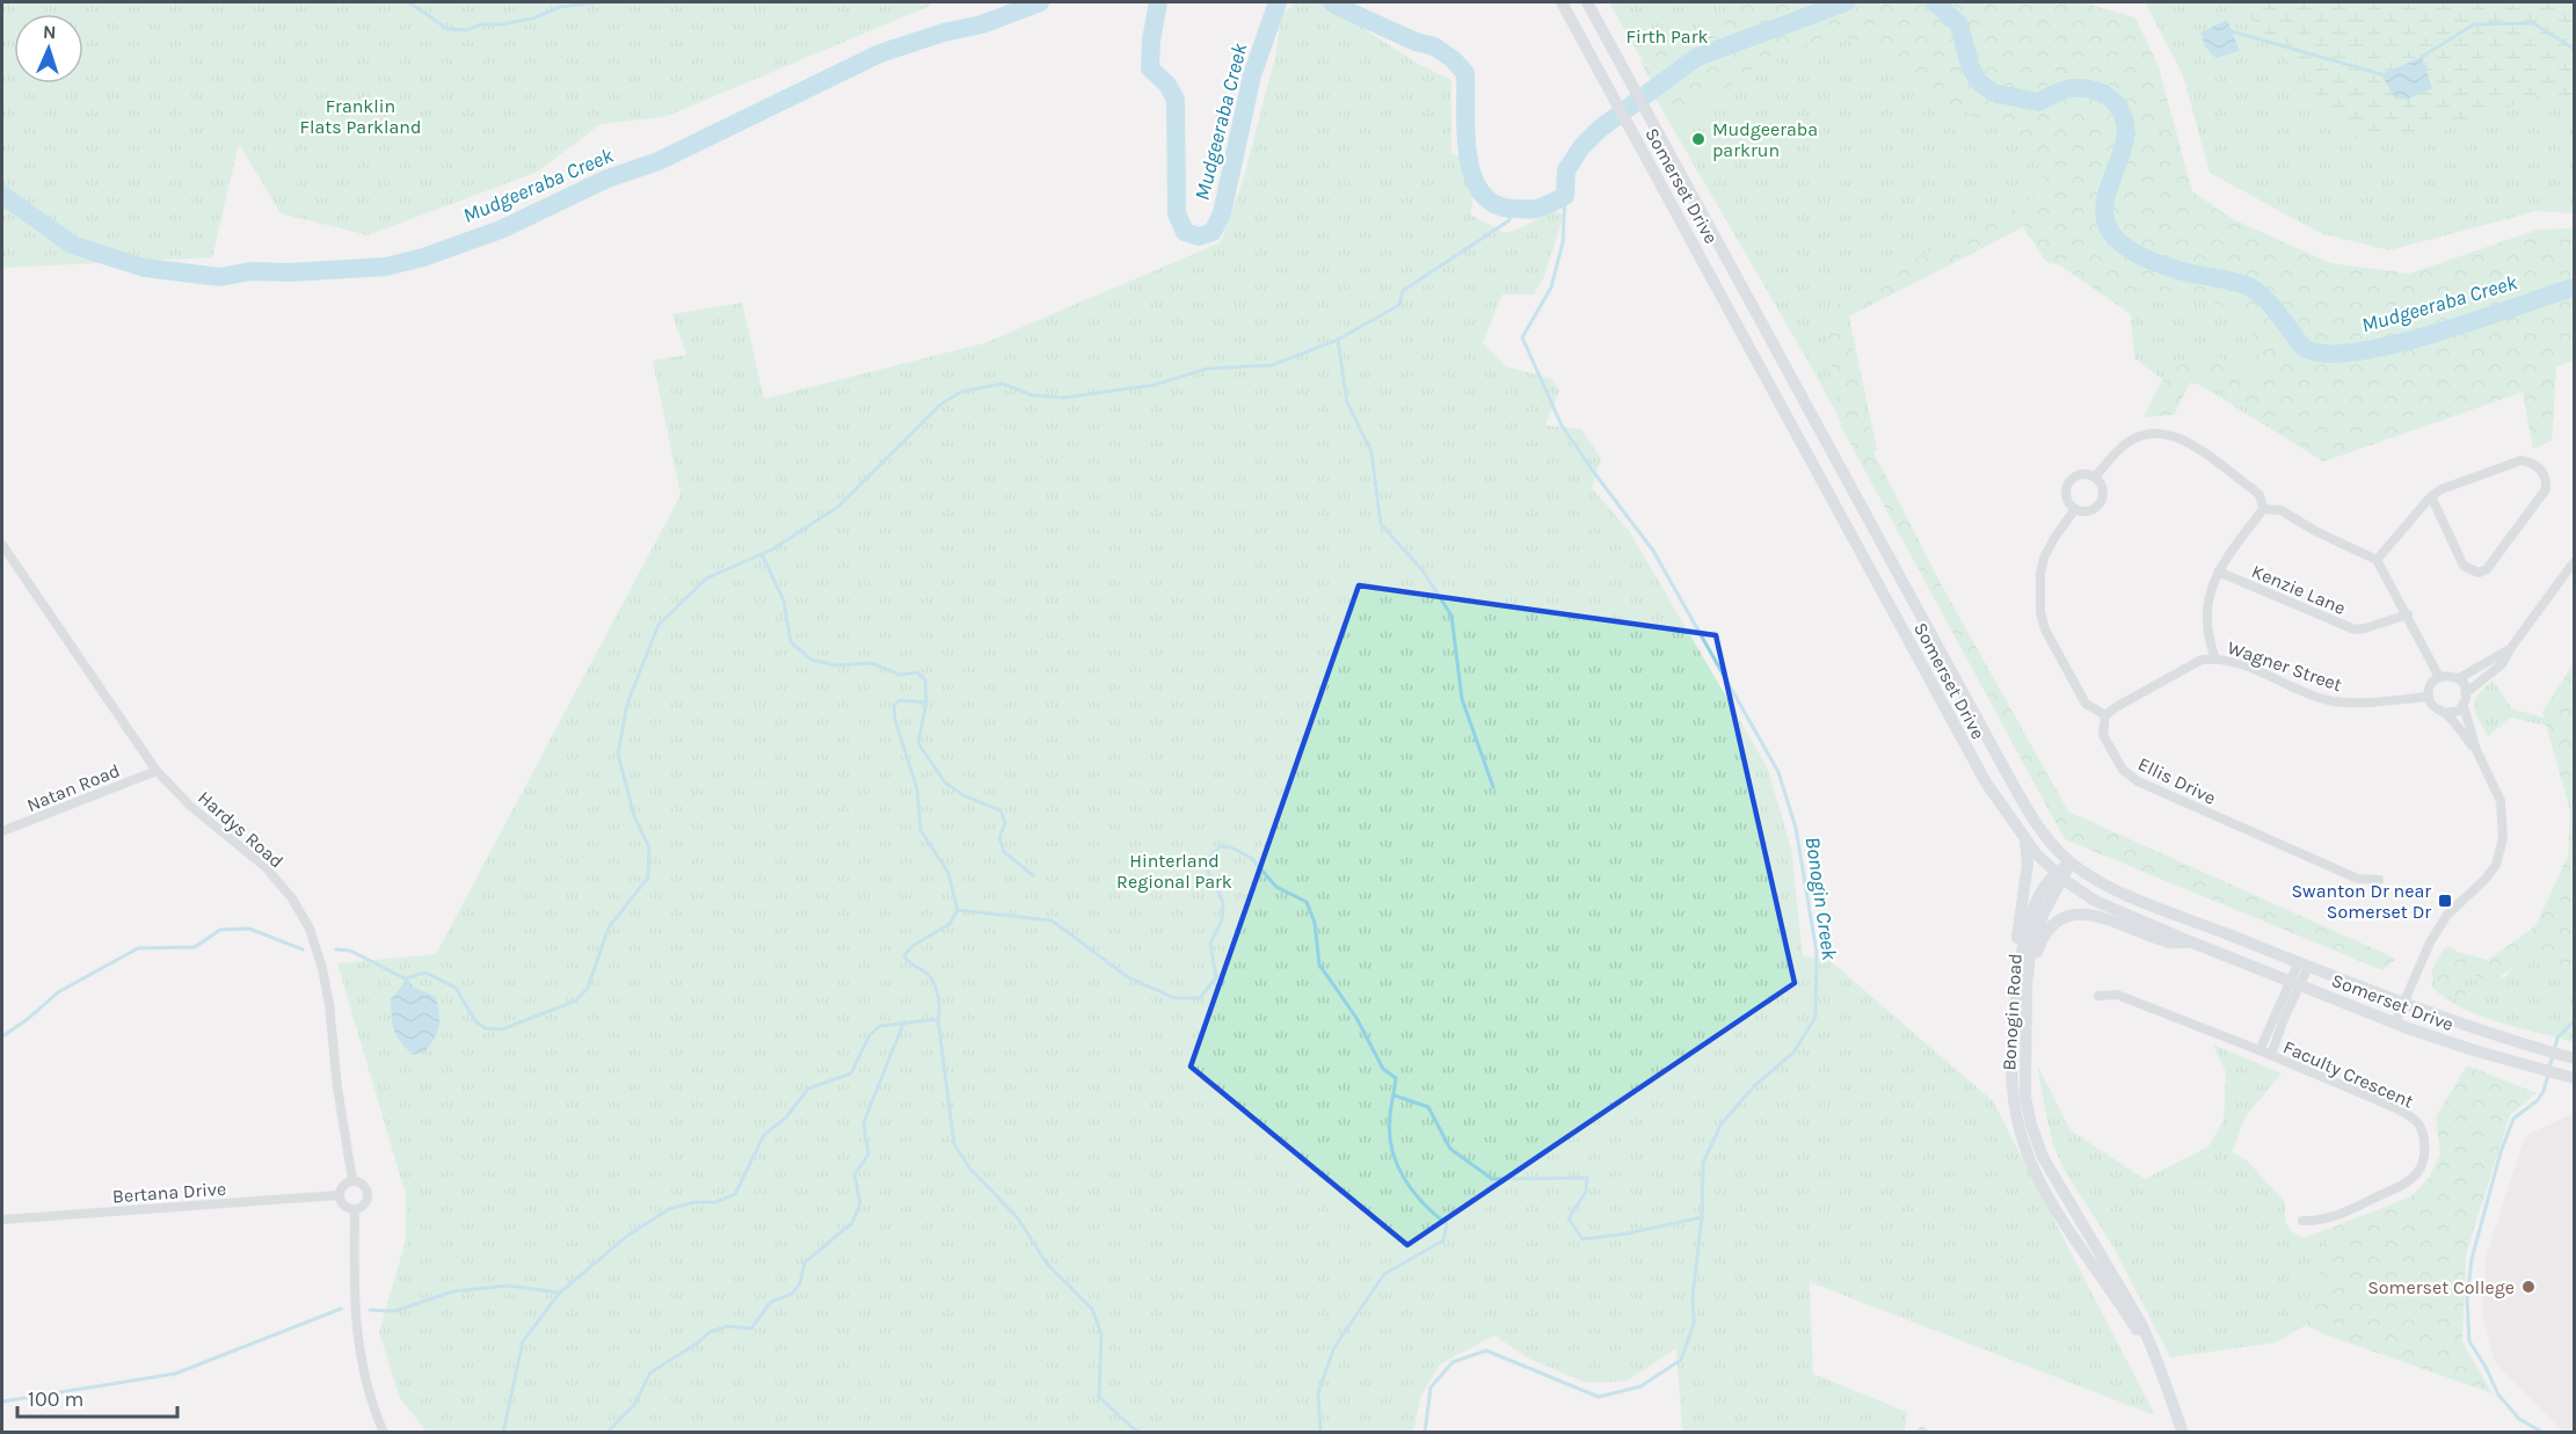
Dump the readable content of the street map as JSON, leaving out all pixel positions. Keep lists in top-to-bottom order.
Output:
{
  "streets": {
    "main road": ["Somerset Drive", "Bonogin Road"],
    "street": [
      "Kenzie Lane",
      "Wagner Street",
      "Ellis Drive",
      "Natan Road",
      "Hardys Road",
      "Faculty Crescent",
      "Bertana Drive"
    ]
  },
  "crossings": [
    ["Somerset Drive", "Bonogin Road"],
    ["Wagner Street", "Ellis Drive"],
    ["Natan Road", "Hardys Road"],
    ["Hardys Road", "Bertana Drive"]
  ],
  "water": ["Mudgeeraba Creek", "Bonogin Creek"],
  "parks": ["Firth Park", "Franklin Flats Parkland", "Hinterland Regional Park"],
  "places": {
    "other": ["Mudgeeraba parkrun", "Somerset College"],
    "transit": ["Swanton Dr near Somerset Dr"]
  },
  "scale_bar": "100 m",
  "north": "top"
}
